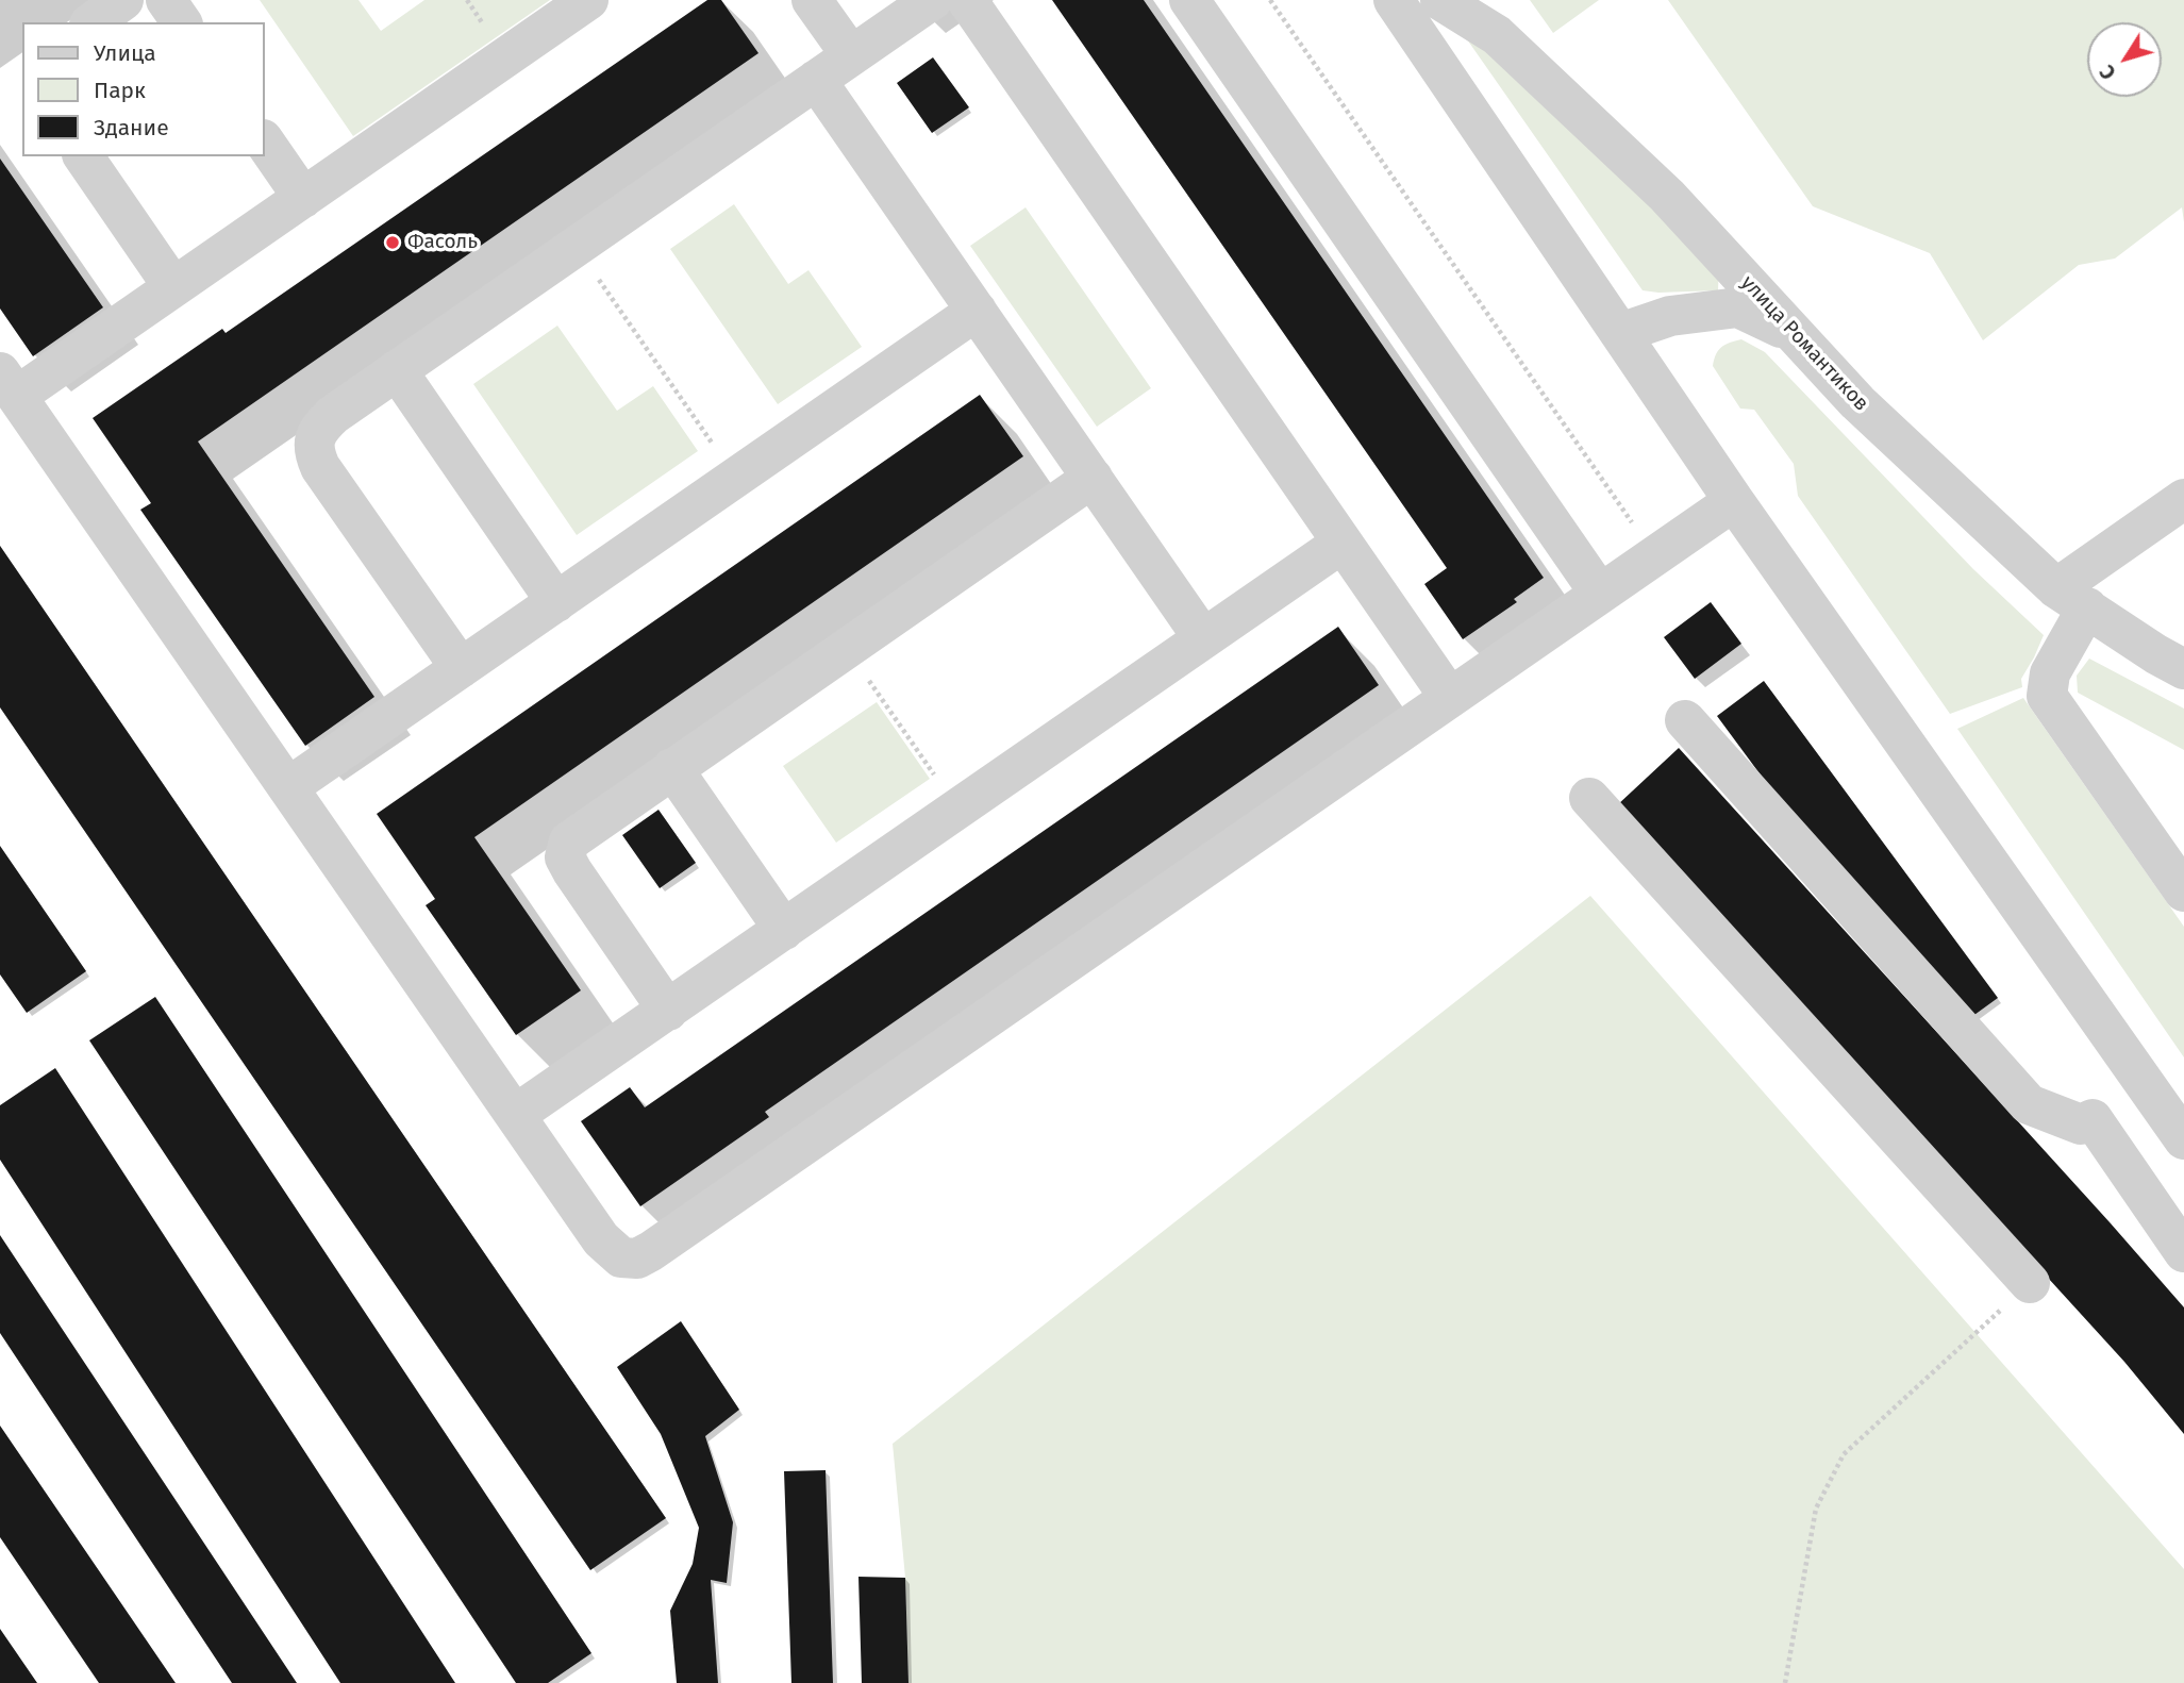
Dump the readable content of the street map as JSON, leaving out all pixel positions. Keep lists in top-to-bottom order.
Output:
{
  "streets": {
    "street": ["улица Романтиков"]
  },
  "places": ["Фасоль"],
  "legend": ["Улица", "Парк", "Здание"],
  "north": "bottom left"
}
